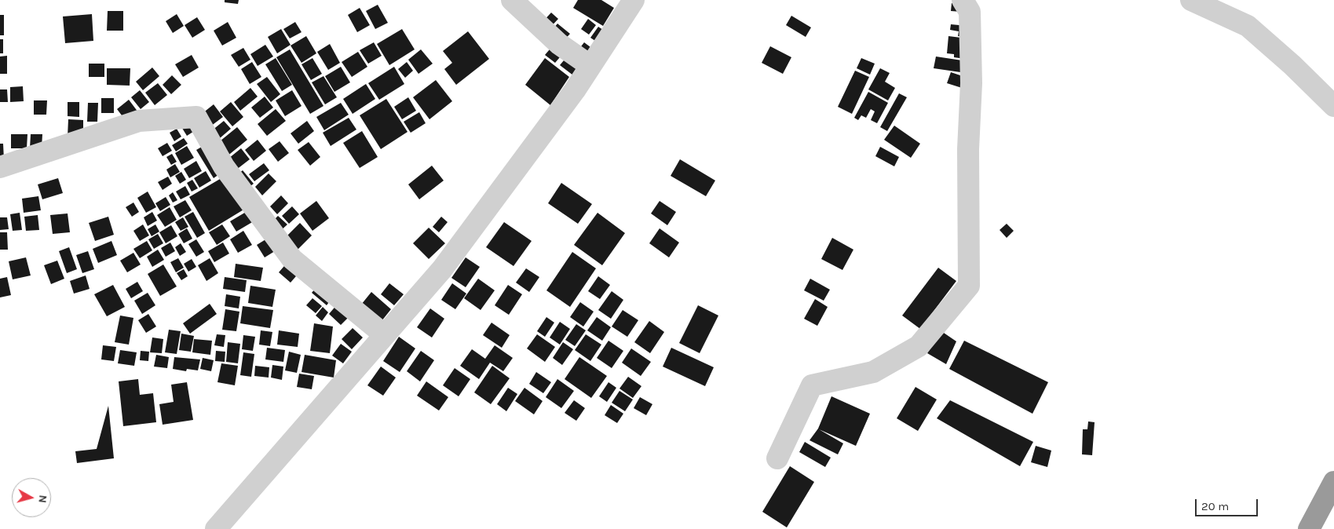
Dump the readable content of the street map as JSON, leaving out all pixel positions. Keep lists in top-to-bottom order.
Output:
{
  "scale_bar": "20 m",
  "north": "right"
}
